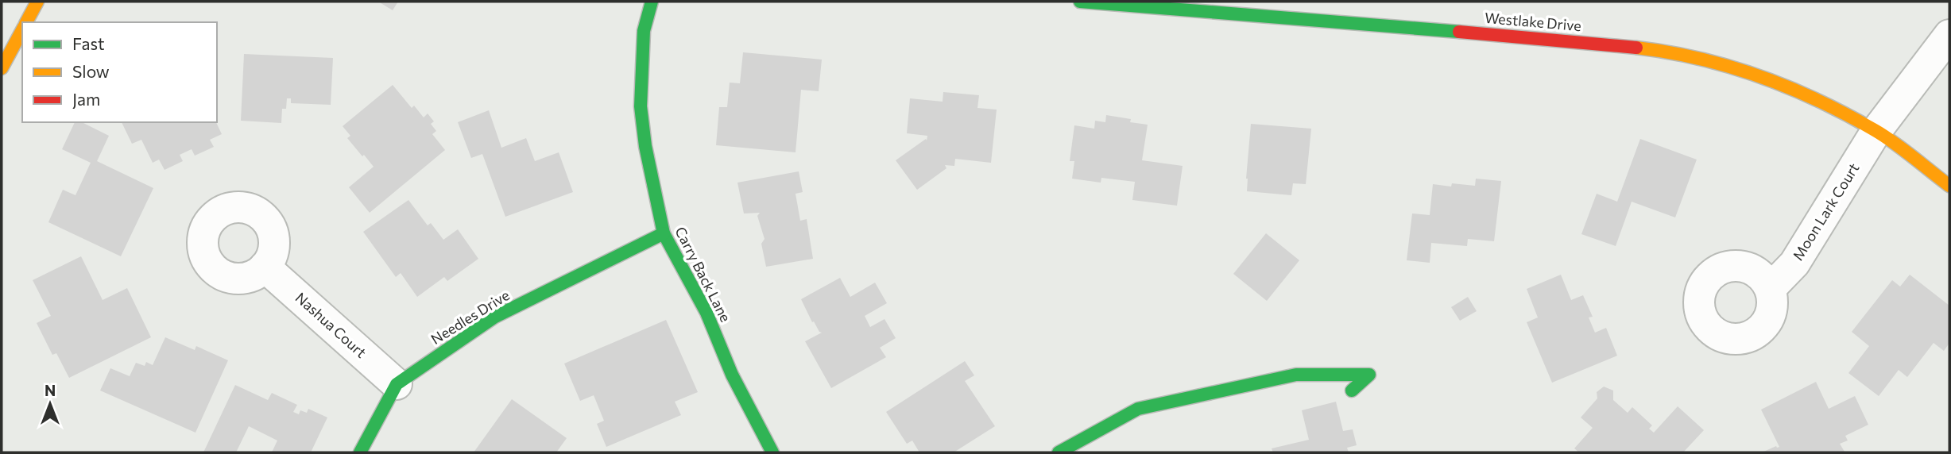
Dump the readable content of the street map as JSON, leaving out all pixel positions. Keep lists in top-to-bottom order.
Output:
{
  "streets": {
    "main road": ["Westlake Drive", "Carry Back Lane", "Needles Drive"],
    "street": ["Moon Lark Court", "Nashua Court"]
  },
  "crossings": [
    ["Westlake Drive", "Moon Lark Court"],
    ["Carry Back Lane", "Needles Drive"],
    ["Needles Drive", "Nashua Court"]
  ],
  "legend": ["Fast", "Slow", "Jam"],
  "north": "top"
}
